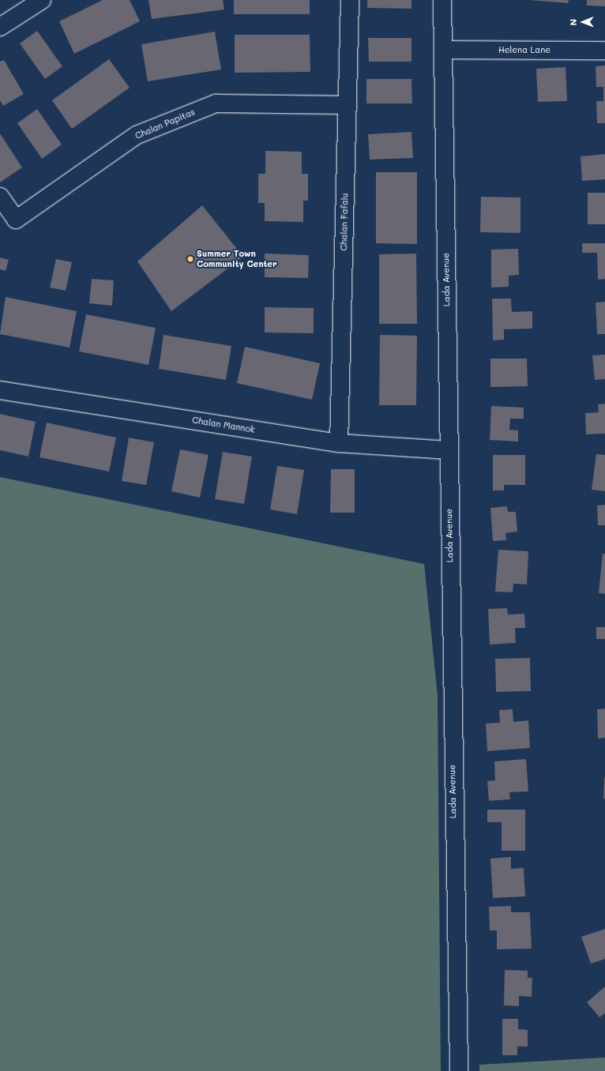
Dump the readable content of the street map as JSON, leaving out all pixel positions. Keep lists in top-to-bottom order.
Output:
{
  "streets": {
    "street": [
      "Helena Lane",
      "Chalan Papitas",
      "Chalan Fafalu",
      "Lada Avenue",
      "Chalan Mannok"
    ]
  },
  "crossings": [
    ["Helena Lane", "Lada Avenue"],
    ["Chalan Papitas", "Chalan Fafalu"],
    ["Chalan Fafalu", "Chalan Mannok"],
    ["Lada Avenue", "Chalan Mannok"]
  ],
  "places": ["Summer Town Community Center"],
  "north": "left"
}
